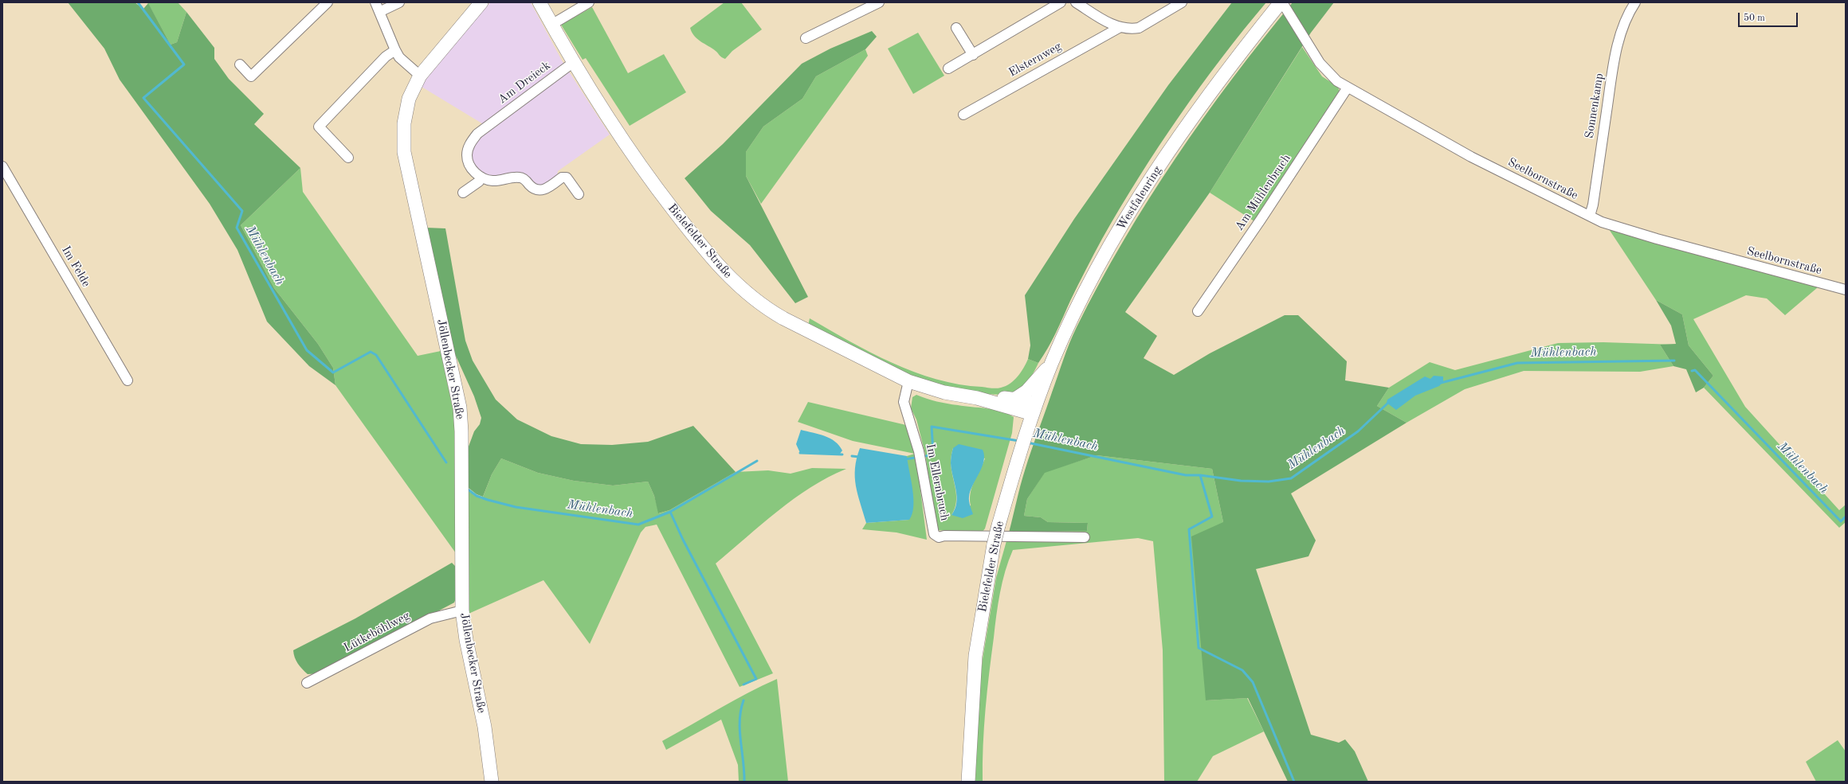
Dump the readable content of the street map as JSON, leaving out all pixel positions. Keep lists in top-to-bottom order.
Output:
{
  "streets": {
    "main road": ["Westfalenring", "Bielefelder Straße", "Jöllenbecker Straße"],
    "street": [
      "Elsternweg",
      "Am Dreieck",
      "Sonnenkamp",
      "Seelbornstraße",
      "Am Mühlenbruch",
      "Im Felde",
      "Im Ellernbruch",
      "Lütkeböhlweg"
    ]
  },
  "crossings": [
    ["Am Dreieck", "Bielefelder Straße"],
    ["Sonnenkamp", "Seelbornstraße"],
    ["Seelbornstraße", "Am Mühlenbruch"],
    ["Seelbornstraße", "Westfalenring"],
    ["Westfalenring", "Bielefelder Straße"],
    ["Bielefelder Straße", "Im Ellernbruch"],
    ["Jöllenbecker Straße", "Lütkeböhlweg"]
  ],
  "water": ["Mühlenbach"],
  "scale_bar": "50 m"
}
